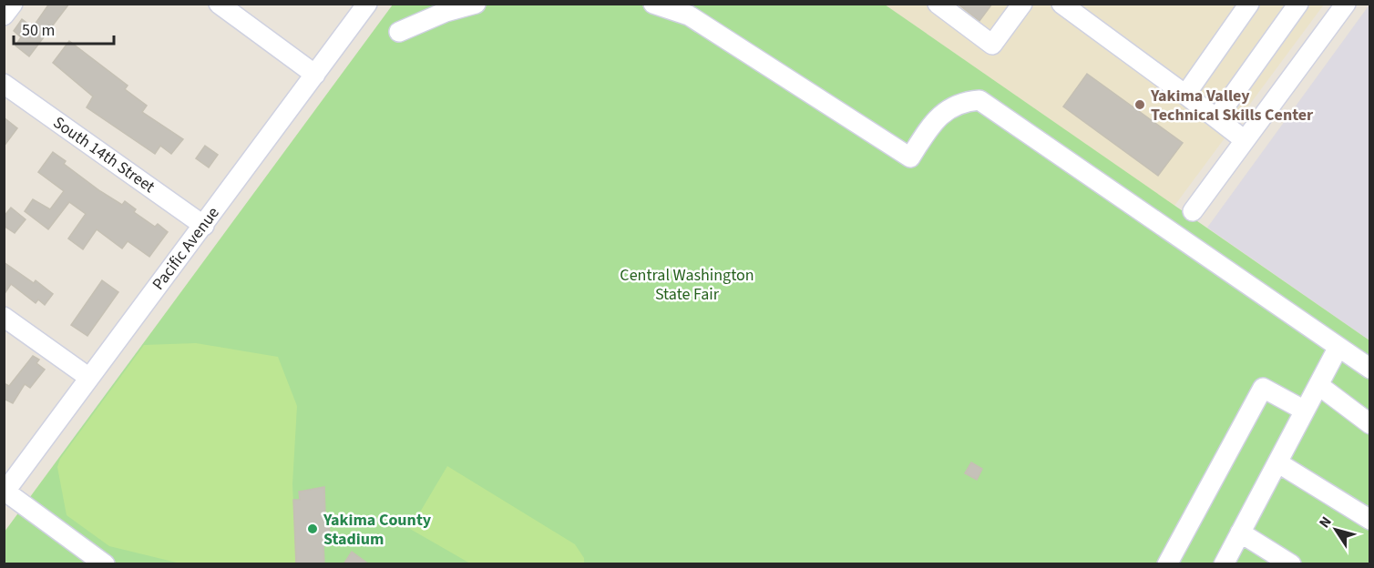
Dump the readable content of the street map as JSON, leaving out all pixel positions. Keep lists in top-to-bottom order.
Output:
{
  "streets": {
    "street": ["South 14th Street", "Pacific Avenue"]
  },
  "crossings": [
    ["South 14th Street", "Pacific Avenue"]
  ],
  "parks": ["Central Washington State Fair"],
  "places": ["Yakima Valley Technical Skills Center", "Yakima County Stadium"],
  "scale_bar": "50 m",
  "north": "top left"
}
